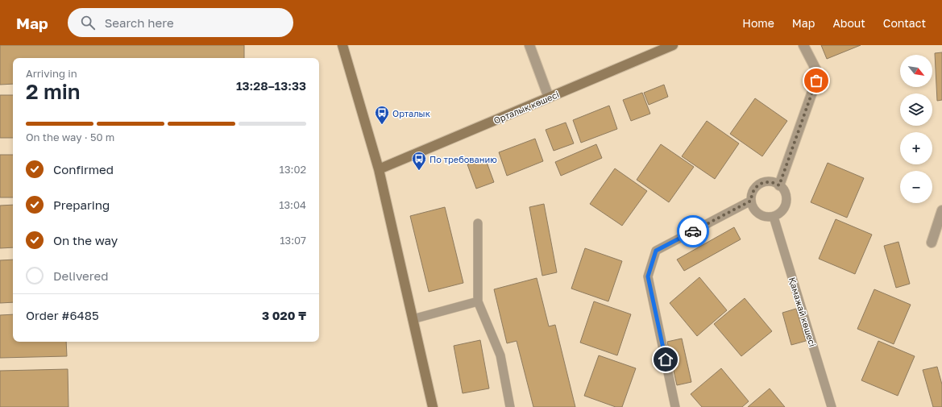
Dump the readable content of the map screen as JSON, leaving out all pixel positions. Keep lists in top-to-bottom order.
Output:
{
  "streets": {
    "main road": ["Орталық көшесі"],
    "lane": ["Қамажай көшесі"]
  },
  "places": {
    "bus stop": ["Орталык", "По требованию"]
  },
  "north": "bottom right",
  "page": {
    "header": "Map",
    "search": "Search here",
    "nav": [
      "Home",
      "Map",
      "About",
      "Contact"
    ],
    "map_buttons": ["+", "−"],
    "heading": ["2 min", "Arriving in", "13:28–13:33"],
    "panel": ["Order #6485", "3 020 ₸"],
    "bar": "On the way · 50 m",
    "list": [
      ["Confirmed", "13:02"],
      ["Preparing", "13:04"],
      ["On the way", "13:07"],
      "Delivered"
    ]
  }
}
